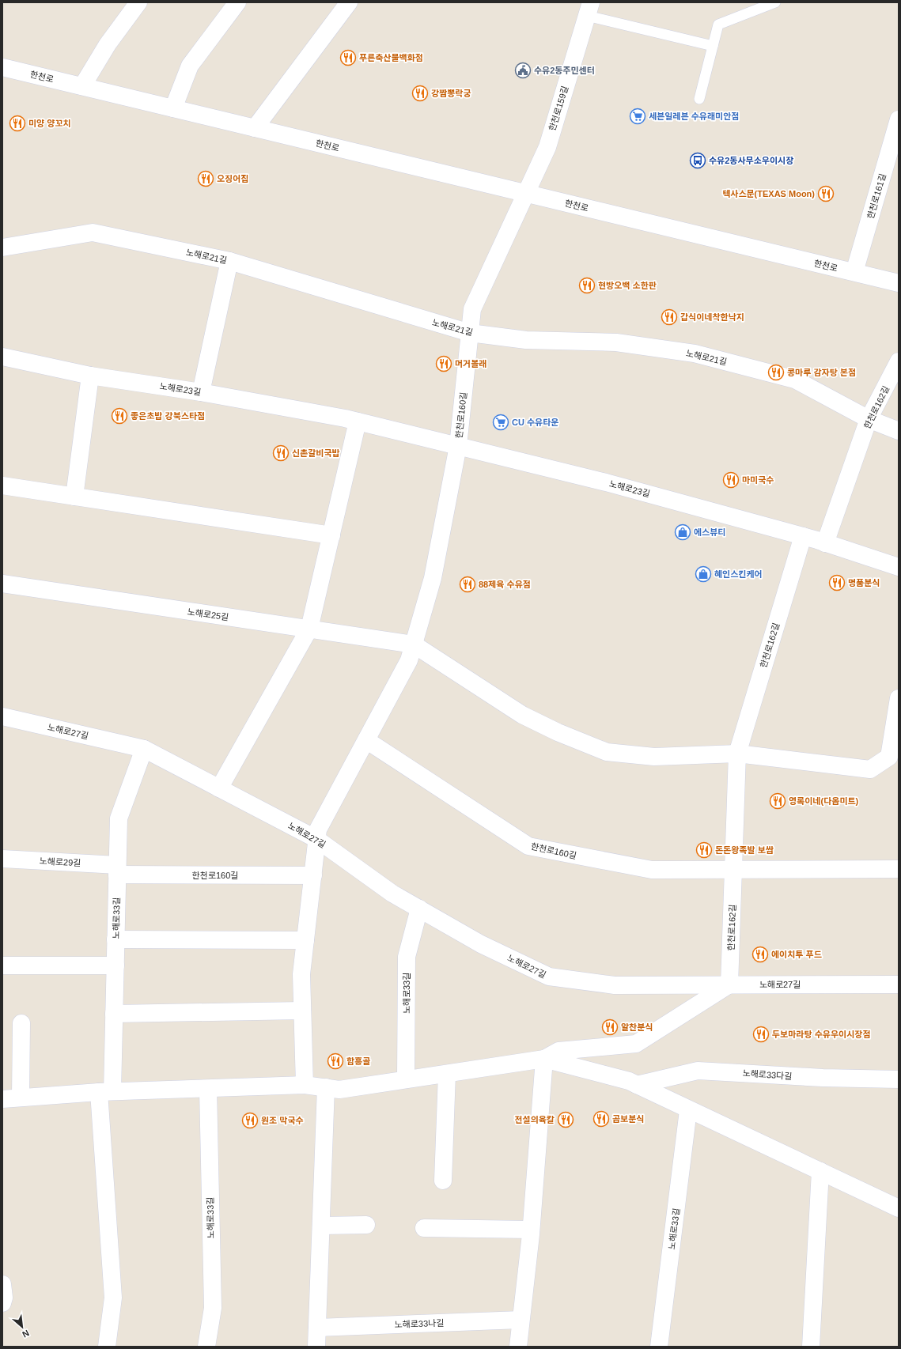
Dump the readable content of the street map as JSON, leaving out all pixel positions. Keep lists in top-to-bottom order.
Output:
{
  "streets": {
    "street": [
      "한천로",
      "한천로159길",
      "한천로161길",
      "노해로21길",
      "노해로23길",
      "한천로162길",
      "한천로160길",
      "노해로25길",
      "노해로27길",
      "노해로29길",
      "노해로33길",
      "노해로33다길",
      "노해로33나길"
    ]
  },
  "crossings": [
    ["한천로", "한천로159길"],
    ["한천로", "한천로161길"],
    ["한천로", "한천로160길"],
    ["한천로159길", "한천로160길"],
    ["노해로21길", "한천로162길"],
    ["노해로21길", "한천로160길"],
    ["노해로23길", "한천로162길"],
    ["노해로23길", "한천로160길"],
    ["한천로162길", "한천로160길"],
    ["한천로162길", "노해로27길"],
    ["한천로160길", "노해로25길"],
    ["한천로160길", "노해로27길"],
    ["한천로160길", "노해로29길"],
    ["한천로160길", "노해로33길"],
    ["노해로27길", "노해로33길"],
    ["노해로29길", "노해로33길"]
  ],
  "places": {
    "restaurant": [
      "푸른축산물백화점",
      "강짬뽕락궁",
      "미양 양꼬치",
      "오징어집",
      "텍사스문(TEXAS Moon)",
      "현방오백 소한판",
      "갑식이네착한낙지",
      "머거볼래",
      "콩마루 감자탕 본점",
      "좋은초밥 강북스타점",
      "신촌갈비국밥",
      "마미국수",
      "명품분식",
      "88제육 수유점",
      "영록이네(다옴미트)",
      "돈돈왕족발 보쌈",
      "에이치투 푸드",
      "알찬분식",
      "두보마라탕 수유우이시장점",
      "함흥골",
      "곰보분식",
      "전설의육칼",
      "원조 막국수"
    ],
    "public building": ["수유2동주민센터"],
    "supermarket": ["세븐일레븐 수유래미안점", "CU 수유타운"],
    "bus stop": ["수유2동사무소우이시장"],
    "shop": ["에스뷰티", "혜인스킨케어"]
  },
  "north": "bottom right"
}
